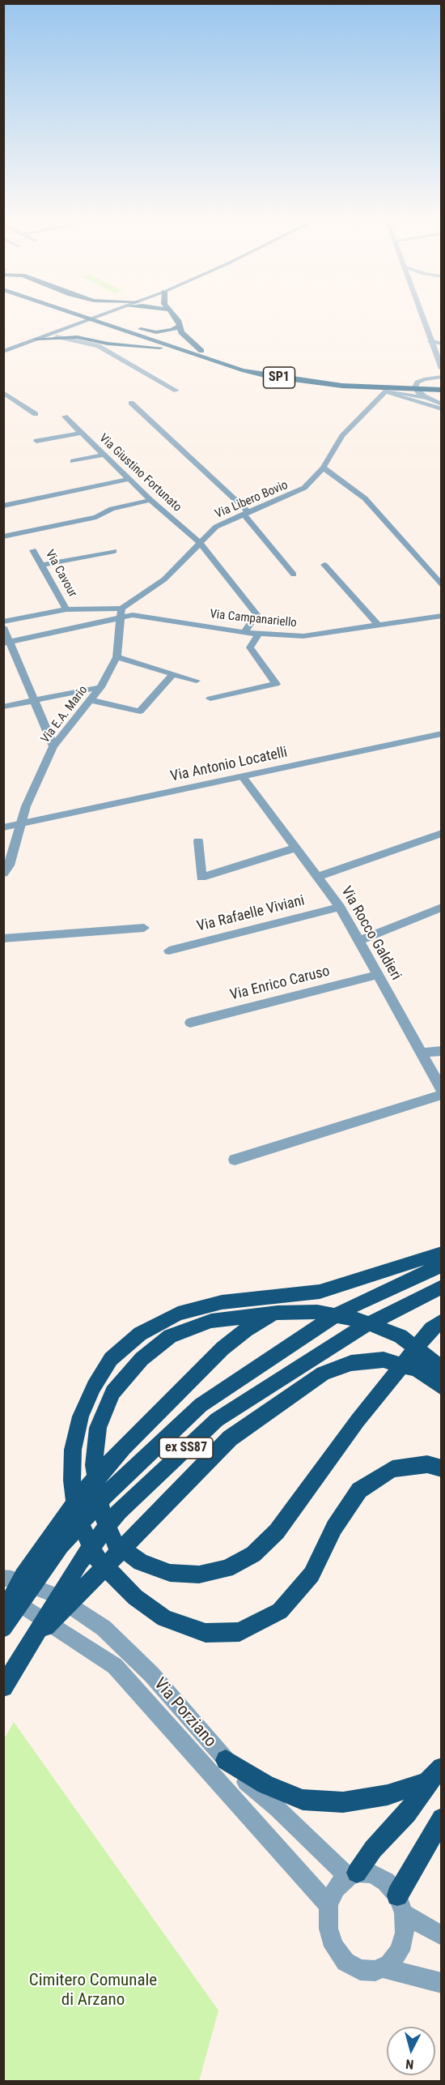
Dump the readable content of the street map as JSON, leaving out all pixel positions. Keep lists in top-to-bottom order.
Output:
{
  "streets": {
    "highway": ["SP1", "ex SS87"],
    "street": [
      "Via Giustino Fortunato",
      "Via Libero Bovio",
      "Via Cavour",
      "Via Campanariello",
      "Via E.A. Mario",
      "Via Antonio Locatelli",
      "Via Rafaelle Viviani",
      "Via Rocco Galdieri",
      "Via Enrico Caruso",
      "Via Porziano"
    ]
  },
  "crossings": [
    ["Via Giustino Fortunato", "Via Libero Bovio"],
    ["Via Giustino Fortunato", "Via Campanariello"],
    ["Via Campanariello", "Via E.A. Mario"],
    ["Via E.A. Mario", "Via Antonio Locatelli"],
    ["Via Antonio Locatelli", "Via Rocco Galdieri"],
    ["Via Rafaelle Viviani", "Via Rocco Galdieri"],
    ["Via Rocco Galdieri", "Via Enrico Caruso"]
  ],
  "parks": ["Cimitero Comunale di Arzano"],
  "north": "bottom"
}
